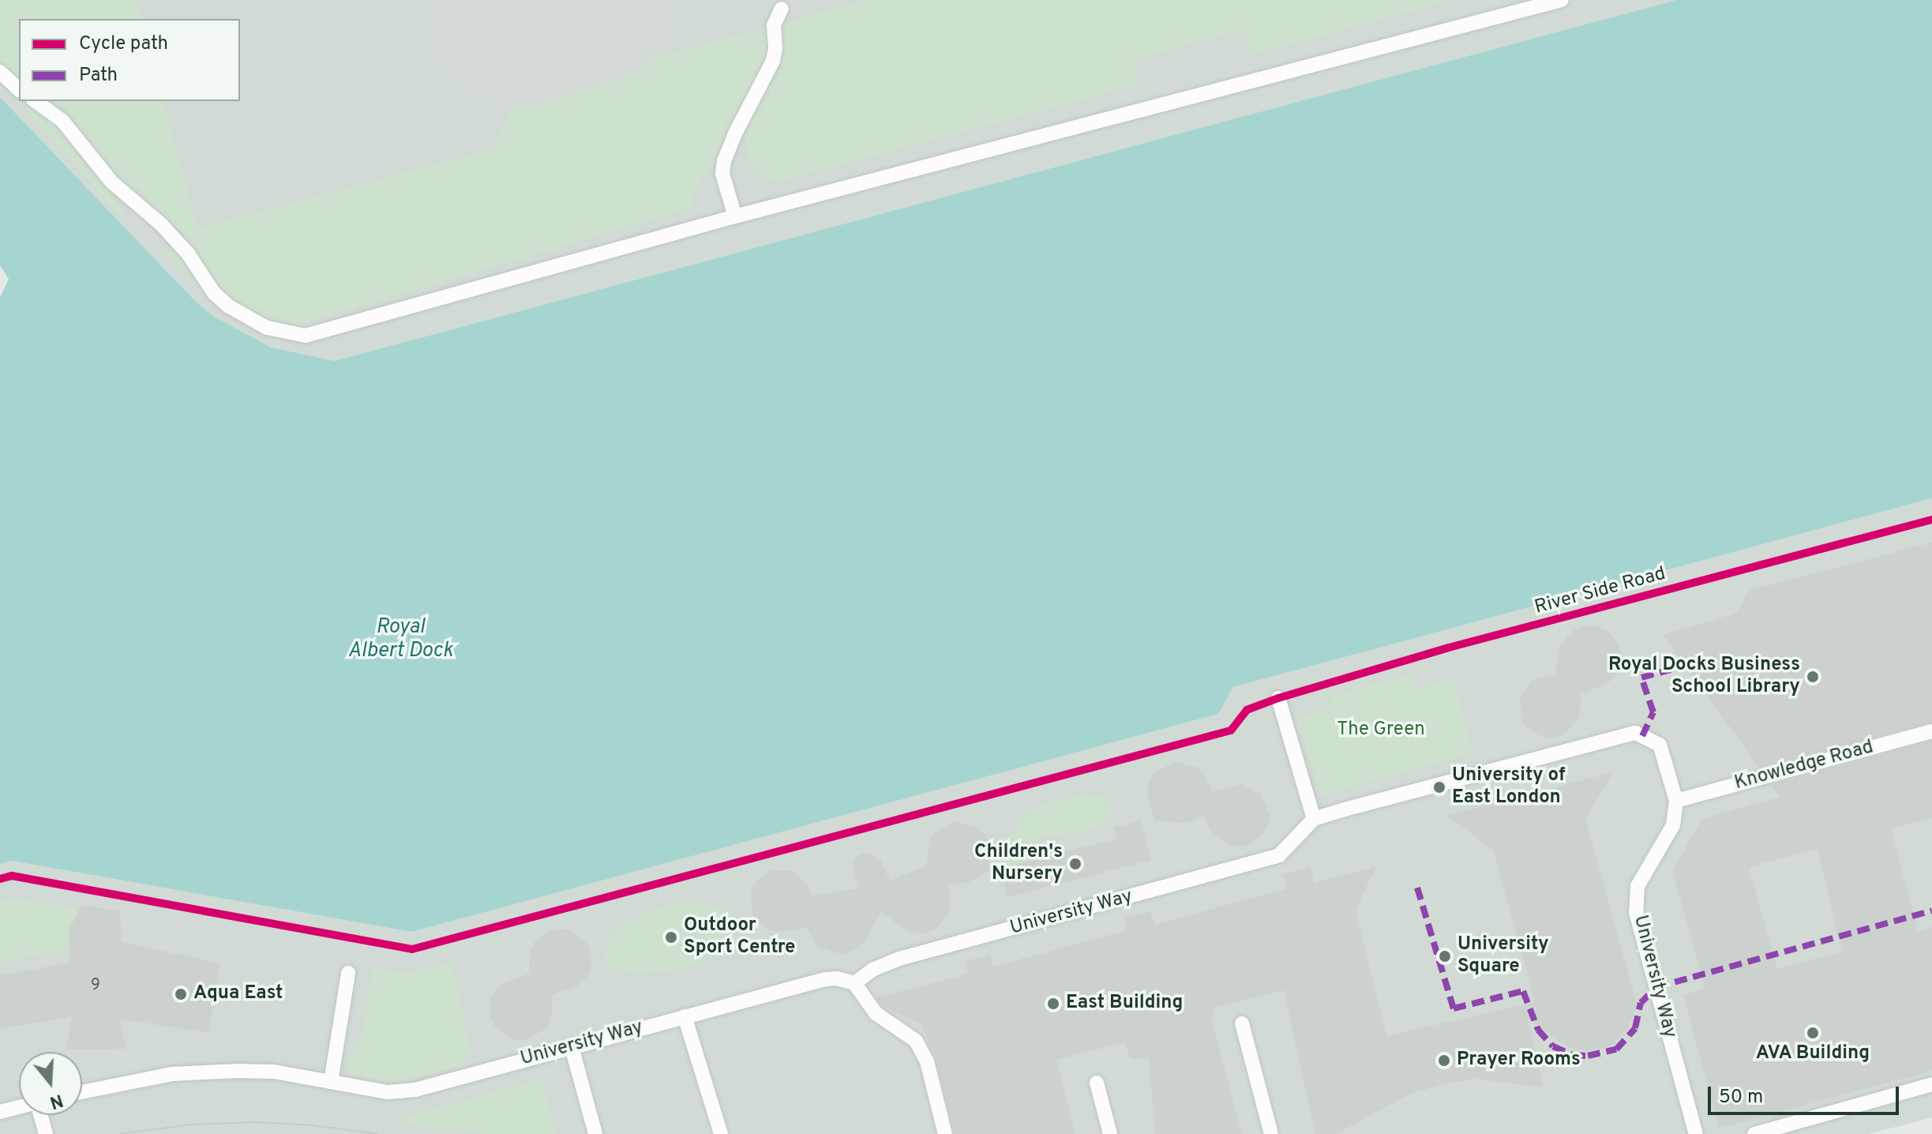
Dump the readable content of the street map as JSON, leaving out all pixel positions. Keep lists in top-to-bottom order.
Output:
{
  "streets": {
    "lane": ["Knowledge Road", "University Way"],
    "cycle path": ["River Side Road"]
  },
  "crossings": [
    ["Knowledge Road", "University Way"]
  ],
  "water": ["Royal Albert Dock"],
  "parks": ["The Green"],
  "places": [
    "Royal Docks Business School Library",
    "University of East London",
    "Children's Nursery",
    "Outdoor Sport Centre",
    "University Square",
    "Aqua East",
    "East Building",
    "AVA Building",
    "Prayer Rooms"
  ],
  "house_numbers": ["9"],
  "legend": ["Cycle path", "Path"],
  "scale_bar": "50 m",
  "north": "bottom"
}
